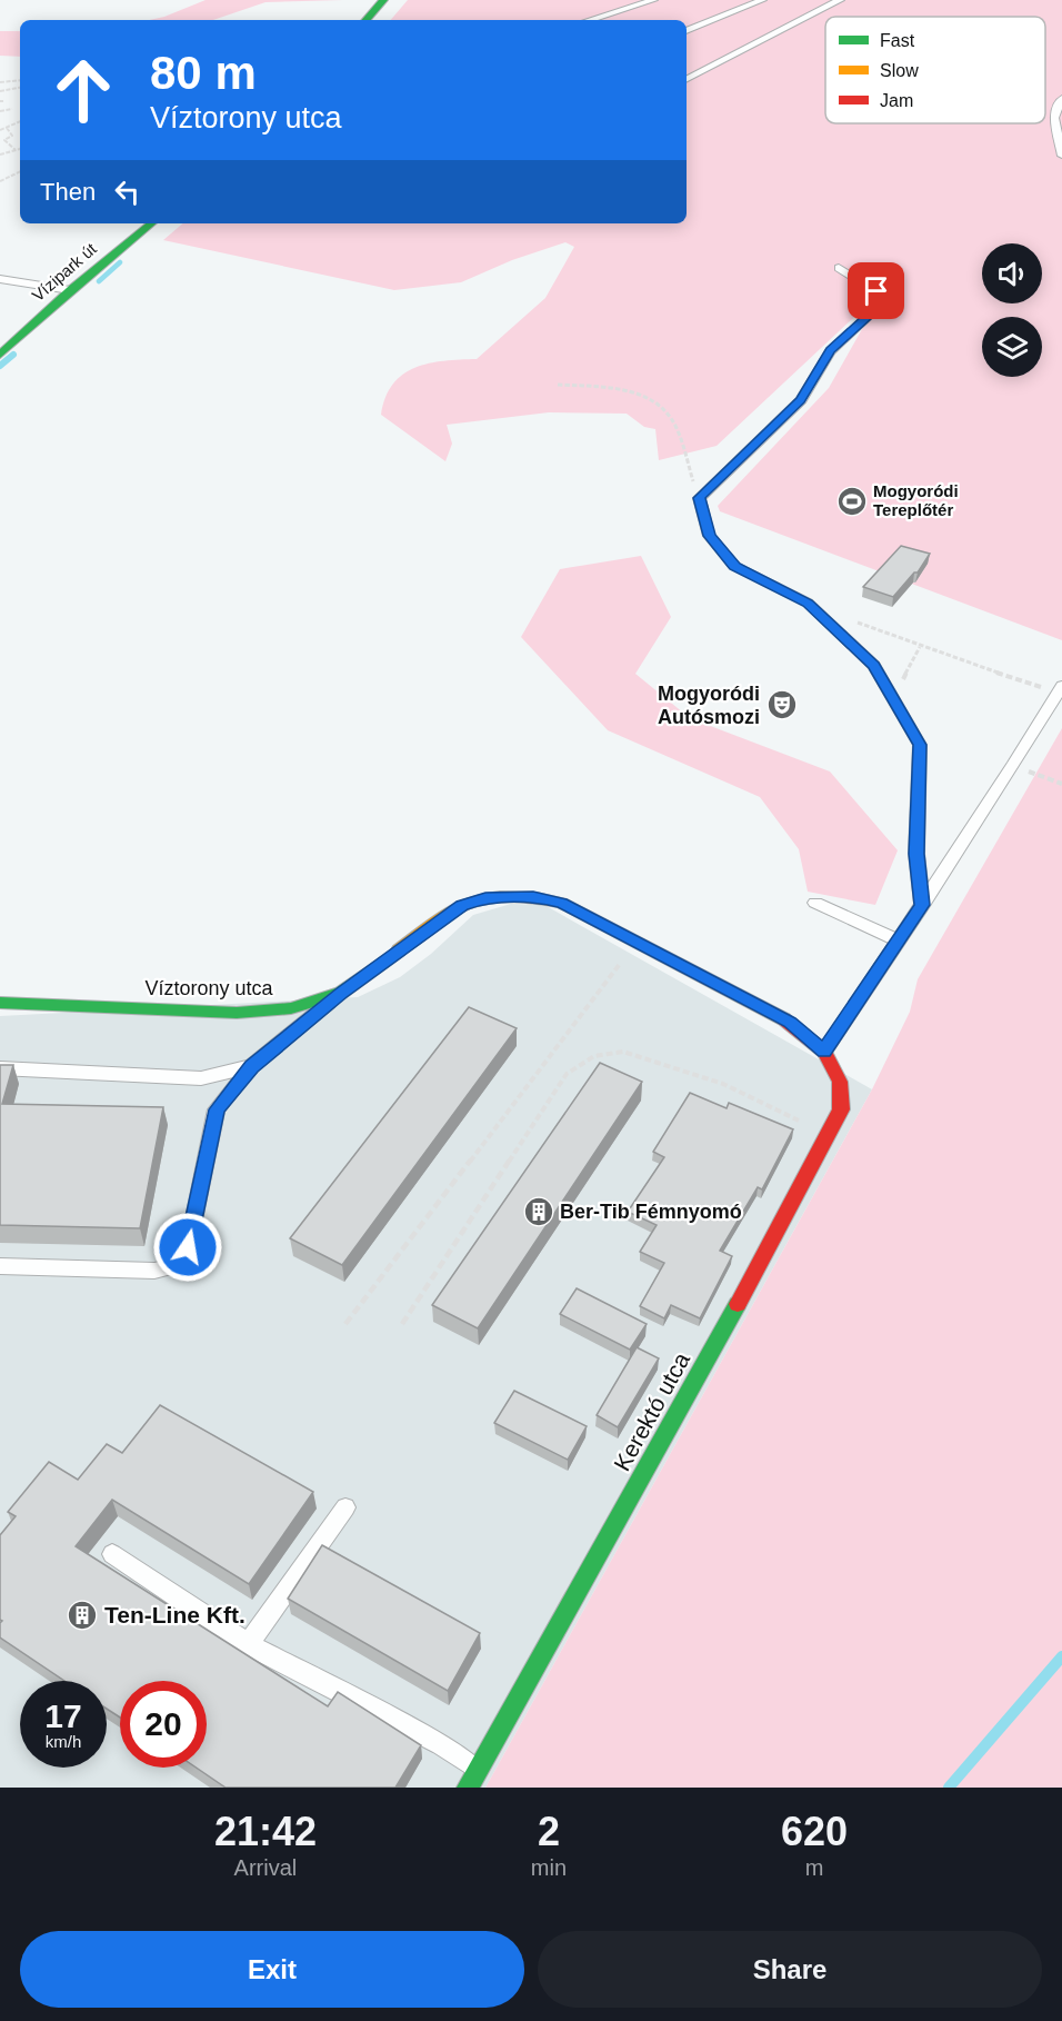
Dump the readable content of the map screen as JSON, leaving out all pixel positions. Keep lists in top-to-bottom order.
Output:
{
  "streets": {
    "street": ["Vízipark út", "Víztorony utca", "Kerektó utca"]
  },
  "crossings": [
    ["Víztorony utca", "Kerektó utca"]
  ],
  "places": {
    "sports": ["Mogyoródi Tereplőtér"],
    "theatre": ["Mogyoródi Autósmozi"],
    "building": ["Ber-Tib Fémnyomó", "Ten-Line Kft."]
  },
  "legend": ["Fast", "Slow", "Jam"],
  "page": {
    "turn": ["80 m", "Víztorony utca"],
    "then": "Then",
    "speed": "17 km/h",
    "limit": "20",
    "eta": [
      "21:42",
      "Arrival",
      "2",
      "min",
      "620",
      "m"
    ],
    "buttons": ["Exit", "Share"]
  }
}
